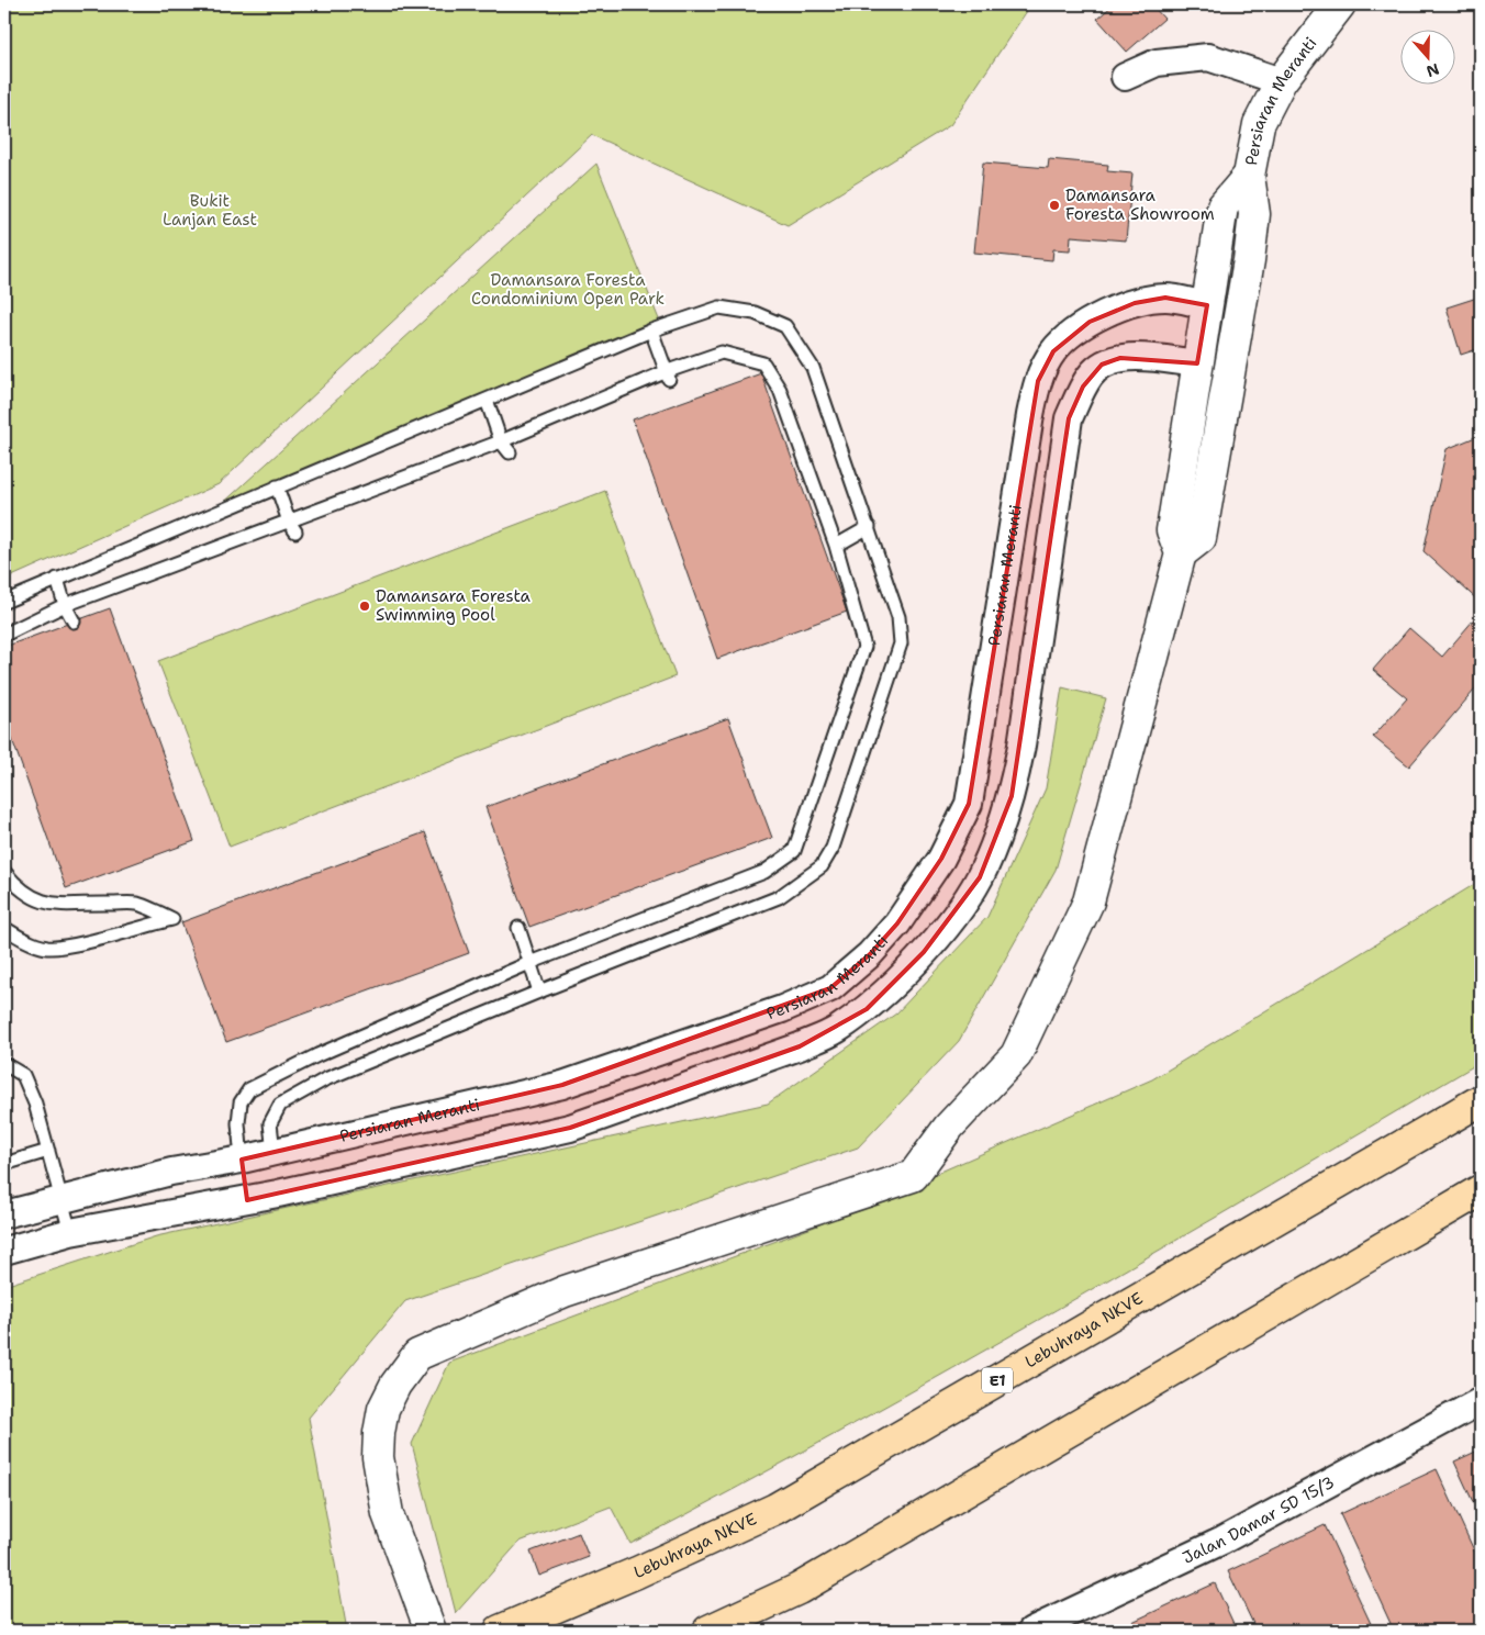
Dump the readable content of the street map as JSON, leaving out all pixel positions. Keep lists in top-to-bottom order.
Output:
{
  "streets": {
    "highway": ["Lebuhraya NKVE", "E1"],
    "street": ["Persiaran Meranti", "Jalan Damar SD 15/3"]
  },
  "parks": ["Bukit Lanjan East", "Damansara Foresta Condominium Open Park"],
  "places": ["Damansara Foresta Showroom", "Damansara Foresta Swimming Pool"],
  "north": "bottom"
}
